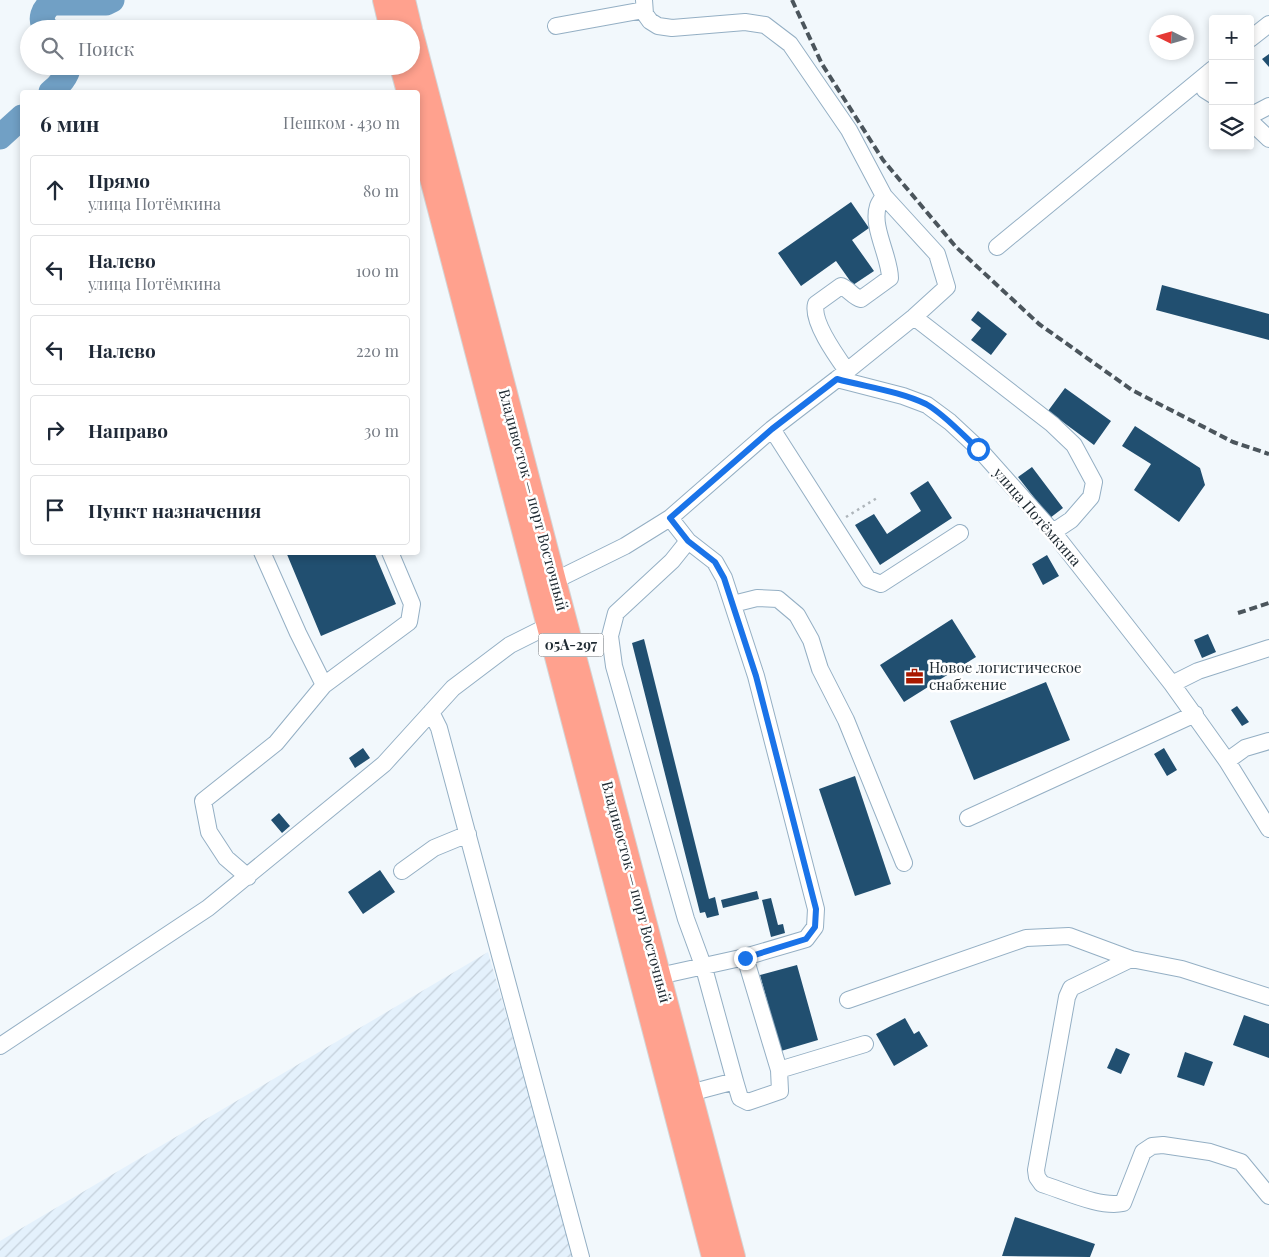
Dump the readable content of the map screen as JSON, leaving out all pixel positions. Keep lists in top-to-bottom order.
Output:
{
  "streets": {
    "highway": ["Владивосток — порт Восточный", "05А-297"],
    "street": ["улица Потёмкина"]
  },
  "places": {
    "office": ["Новое логистическое снабжение"]
  },
  "north": "left",
  "page": {
    "map_buttons": ["+", "−"],
    "search": "Поиск",
    "heading": ["6 мин", "Пешком · 430 m"],
    "list": [
      ["Прямо", "улица Потёмкина", "80 m"],
      ["Налево", "улица Потёмкина", "100 m"],
      ["Налево", "220 m"],
      ["Направо", "30 m"],
      "Пункт назначения"
    ]
  }
}
